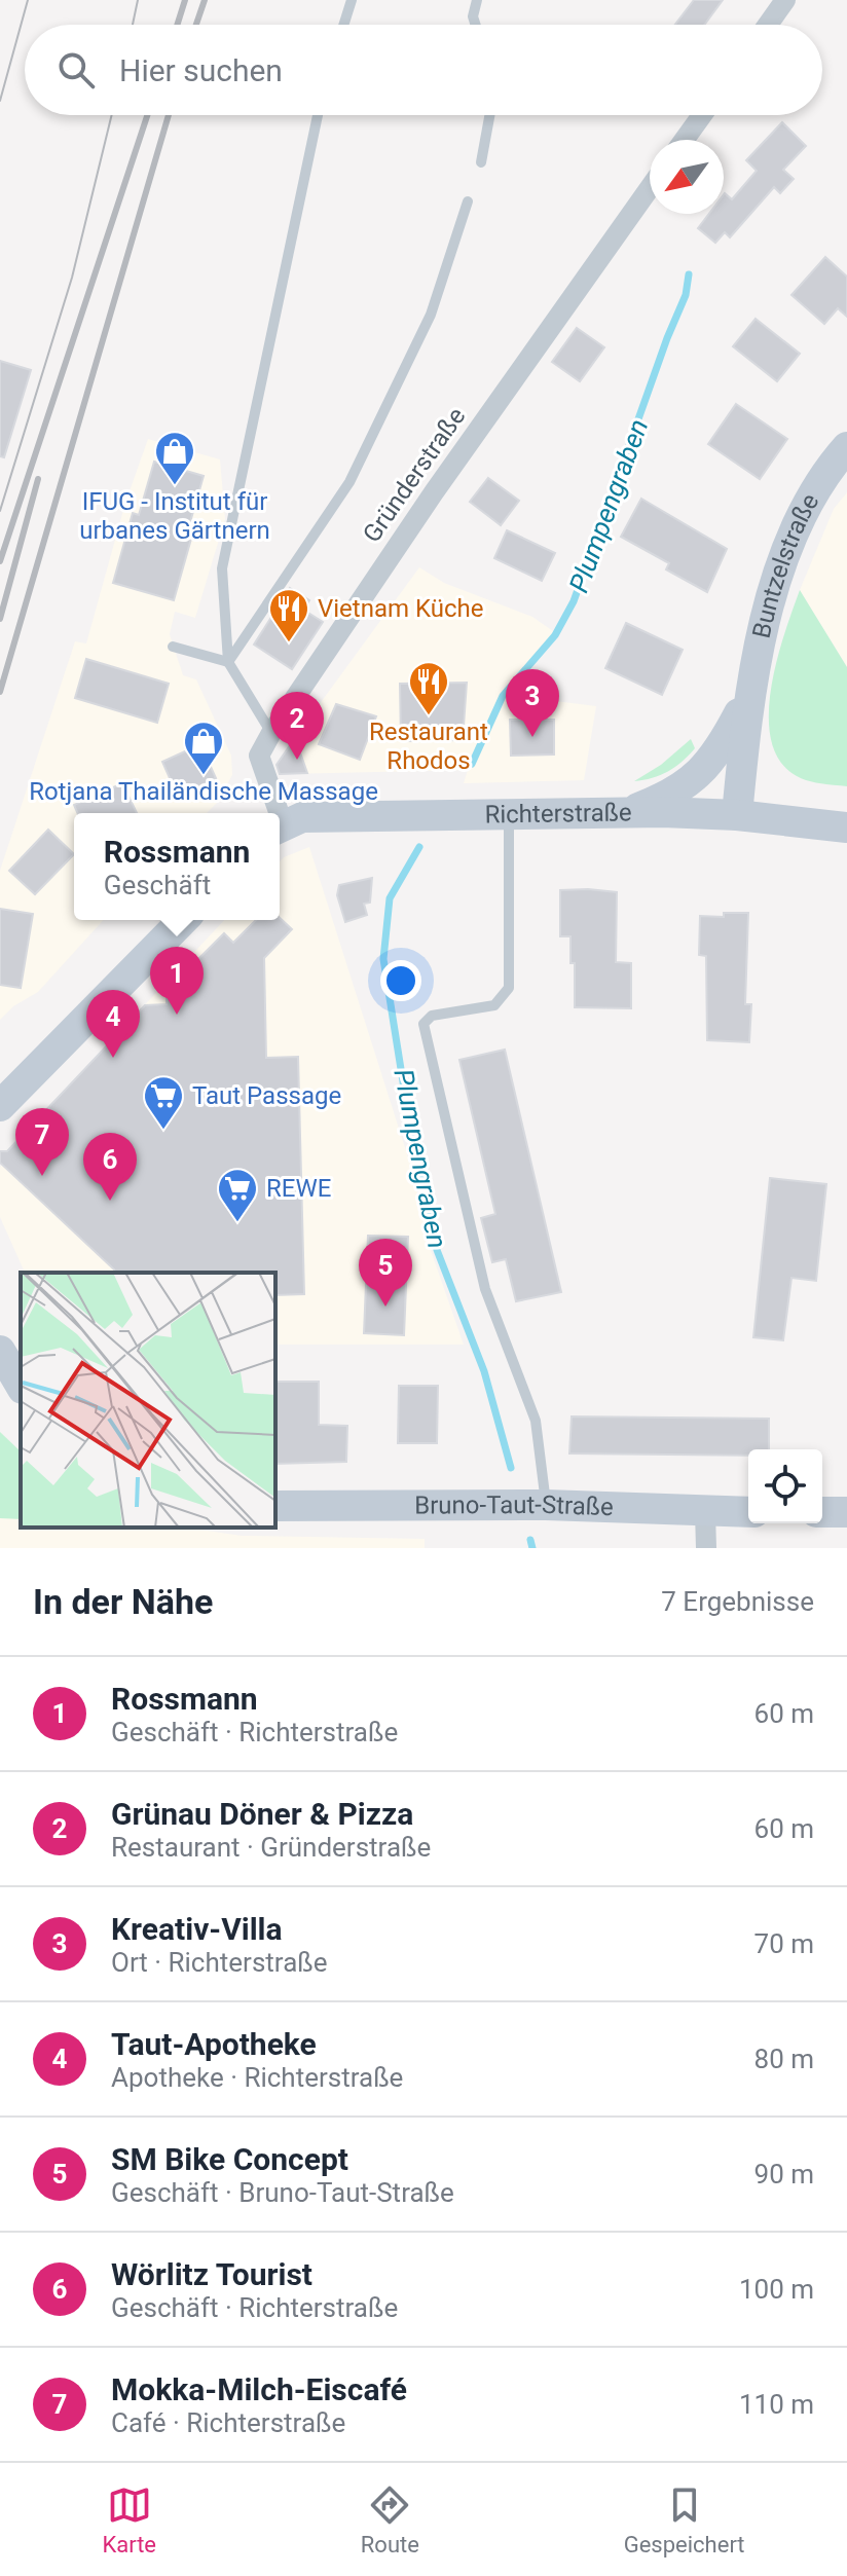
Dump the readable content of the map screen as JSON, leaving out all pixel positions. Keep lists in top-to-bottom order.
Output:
{
  "streets": {
    "street": [
      "Gründerstraße",
      "Buntzelstraße",
      "Richterstraße",
      "Bruno-Taut-Straße"
    ]
  },
  "crossings": [
    ["Buntzelstraße", "Richterstraße"]
  ],
  "water": ["Plumpengraben"],
  "places": {
    "shop": ["IFUG - Institut für urbanes Gärtnern", "Rotjana Thailändische Massage"],
    "restaurant": ["Vietnam Küche", "Restaurant Rhodos"],
    "supermarket": ["Taut Passage", "REWE"]
  },
  "north": "bottom left",
  "page": {
    "search": "Hier suchen",
    "pins": [
      "3",
      "2",
      "1",
      "4",
      "7",
      "6",
      "5"
    ],
    "popup": ["Rossmann", "Geschäft"],
    "heading": ["In der Nähe", "7 Ergebnisse"],
    "list": [
      {
        "mark": "1",
        "name": "Rossmann",
        "note": "Geschäft · Richterstraße",
        "value": "60 m"
      },
      {
        "mark": "2",
        "name": "Grünau Döner & Pizza",
        "note": "Restaurant · Gründerstraße",
        "value": "60 m"
      },
      {
        "mark": "3",
        "name": "Kreativ-Villa",
        "note": "Ort · Richterstraße",
        "value": "70 m"
      },
      {
        "mark": "4",
        "name": "Taut-Apotheke",
        "note": "Apotheke · Richterstraße",
        "value": "80 m"
      },
      {
        "mark": "5",
        "name": "SM Bike Concept",
        "note": "Geschäft · Bruno-Taut-Straße",
        "value": "90 m"
      },
      {
        "mark": "6",
        "name": "Wörlitz Tourist",
        "note": "Geschäft · Richterstraße",
        "value": "100 m"
      },
      {
        "mark": "7",
        "name": "Mokka-Milch-Eiscafé",
        "note": "Café · Richterstraße",
        "value": "110 m"
      }
    ],
    "nav": ["Karte", "Route", "Gespeichert"]
  }
}
